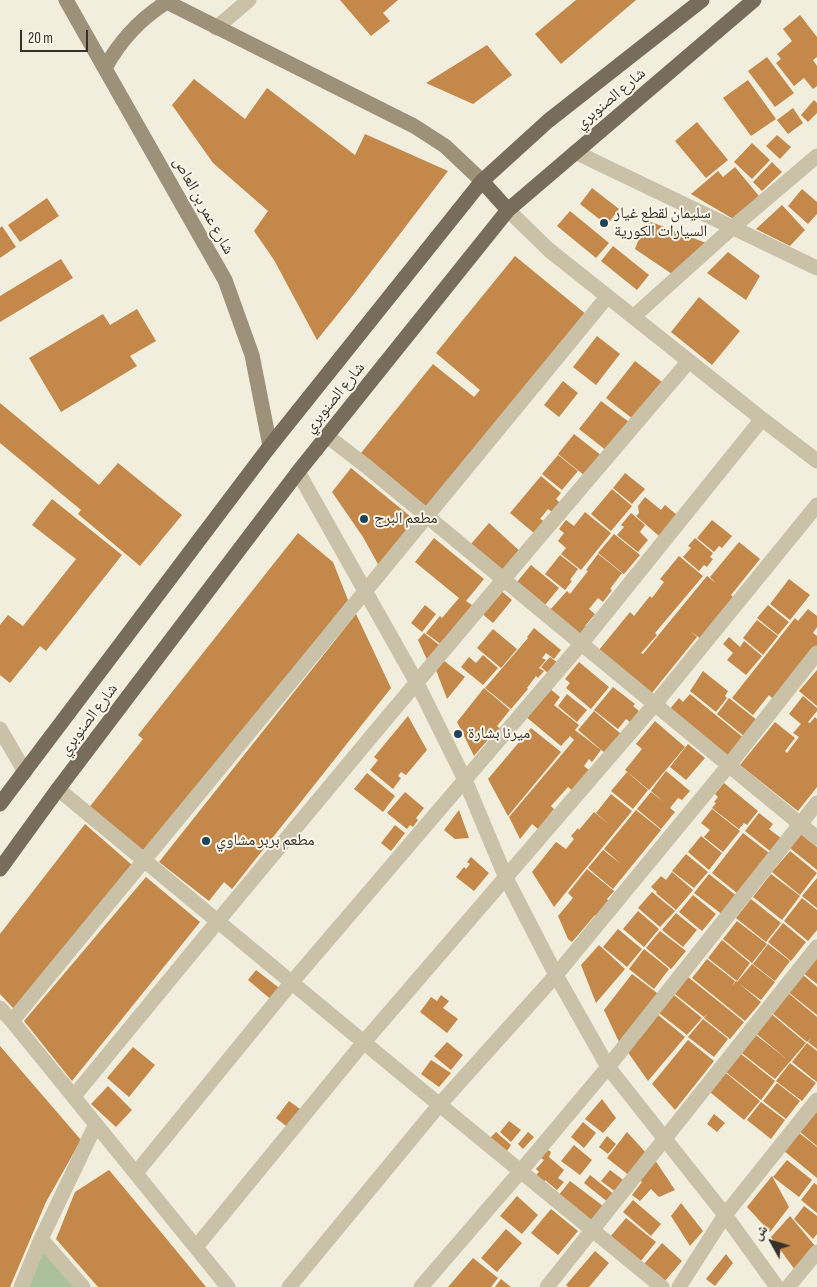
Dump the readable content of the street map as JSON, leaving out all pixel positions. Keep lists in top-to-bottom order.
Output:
{
  "streets": {
    "main road": ["شارع الصنوبري"],
    "street": ["شارع عمر بن العاص"]
  },
  "crossings": [
    ["شارع الصنوبري", "شارع عمر بن العاص"]
  ],
  "places": [
    "سليمان لقطع غيار السيارات الكورية",
    "مطعم البرج",
    "ميرنا بشارة",
    "مطعم بربر مشاوي"
  ],
  "scale_bar": "20 m",
  "north": "top left"
}
